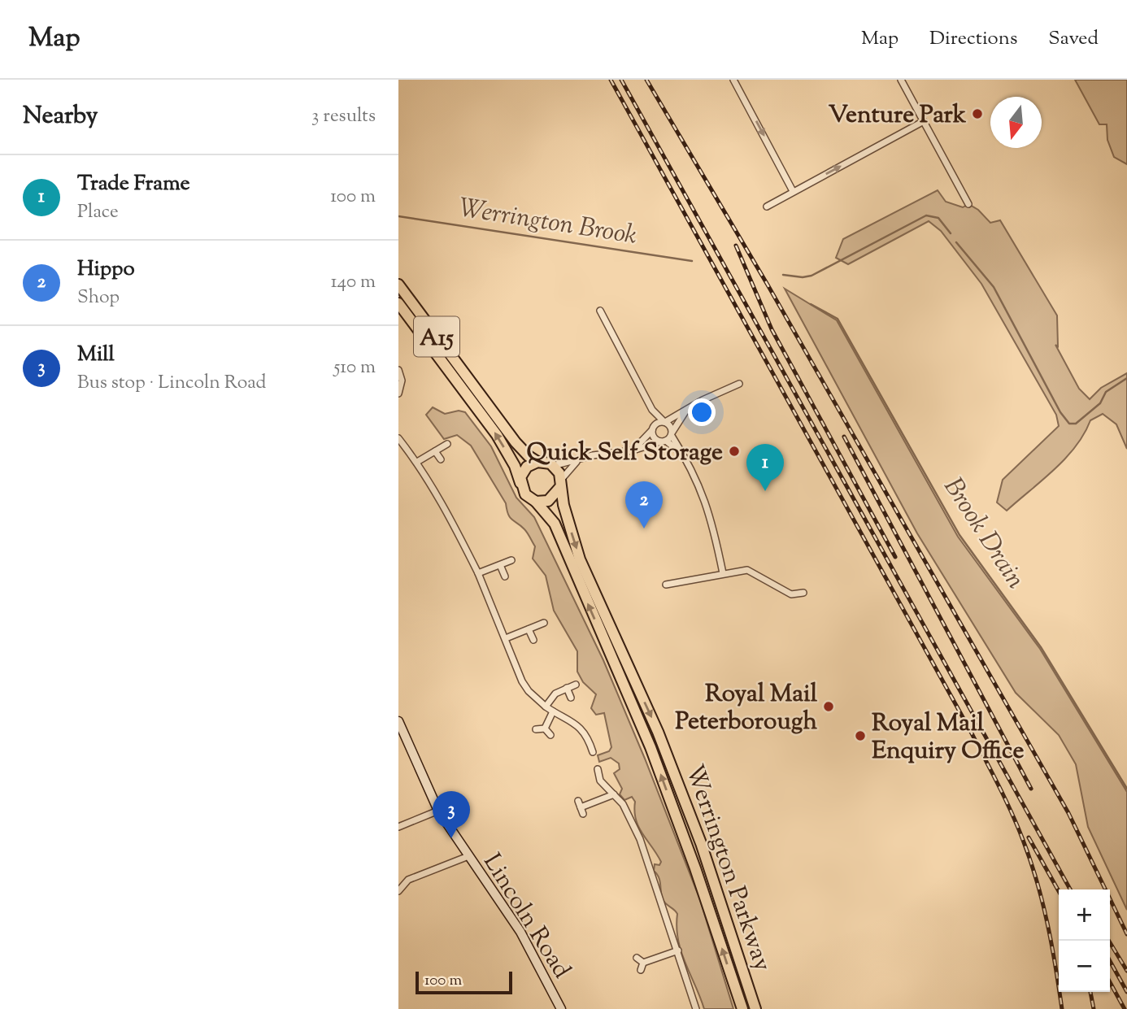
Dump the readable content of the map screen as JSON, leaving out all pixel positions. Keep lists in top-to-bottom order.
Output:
{
  "streets": {
    "highway": ["A15", "Werrington Parkway"],
    "street": ["Lincoln Road"]
  },
  "crossings": [
    ["A15", "Werrington Parkway"]
  ],
  "water": ["Werrington Brook", "Brook Drain"],
  "places": [
    "Venture Park",
    "Quick Self Storage",
    "Royal Mail Peterborough",
    "Royal Mail Enquiry Office"
  ],
  "scale_bar": "100 m",
  "north": "bottom",
  "page": {
    "header": "Map",
    "nav": ["Map", "Directions", "Saved"],
    "heading": ["Nearby", "3 results"],
    "list": [
      {
        "mark": "1",
        "name": "Trade Frame",
        "note": "Place",
        "value": "100 m"
      },
      {
        "mark": "2",
        "name": "Hippo",
        "note": "Shop",
        "value": "140 m"
      },
      {
        "mark": "3",
        "name": "Mill",
        "note": "Bus stop · Lincoln Road",
        "value": "510 m"
      }
    ],
    "pins": ["1", "2", "3"],
    "map_buttons": ["+", "−"],
    "scale": "100 m"
  }
}
